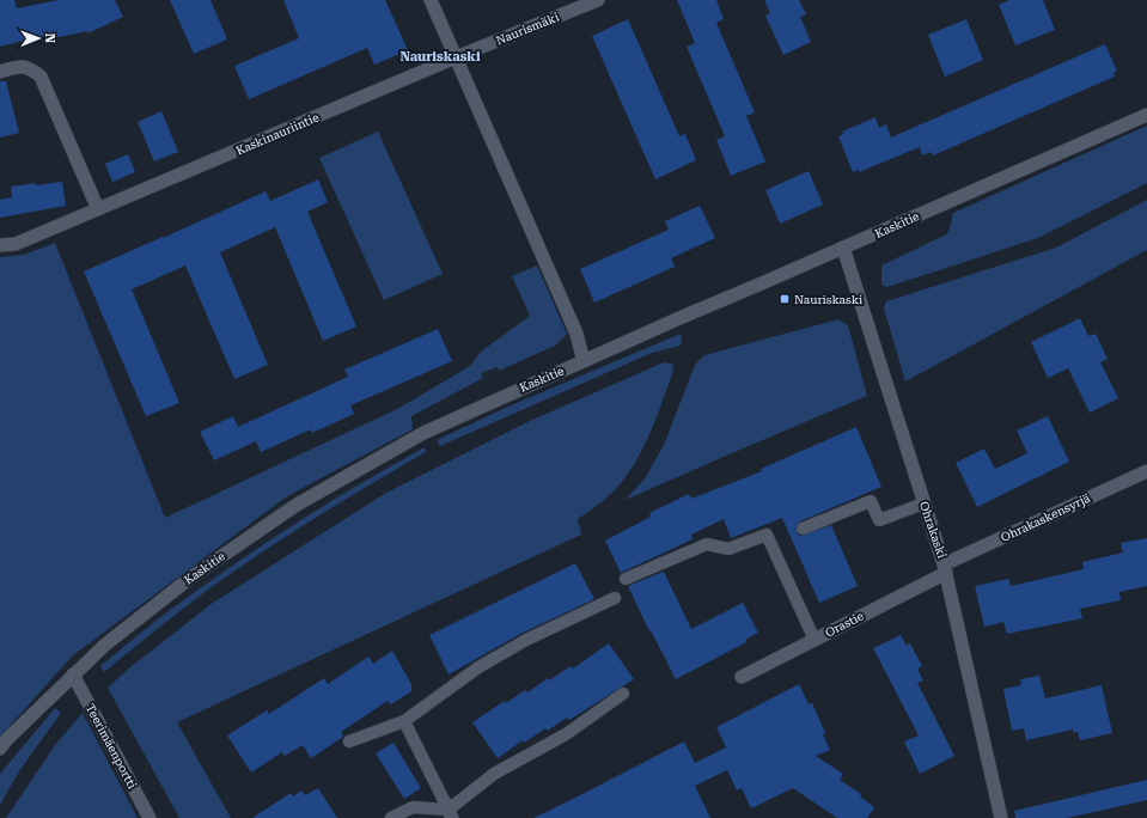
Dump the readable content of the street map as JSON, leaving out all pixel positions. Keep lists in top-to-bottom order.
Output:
{
  "streets": {
    "street": [
      "Naurismäki",
      "Kaskinauriintie",
      "Kaskitie",
      "Ohrakaskensyrjä",
      "Ohrakaski",
      "Orastie",
      "Teerimäenportti"
    ]
  },
  "crossings": [
    ["Naurismäki", "Kaskinauriintie"],
    ["Kaskitie", "Ohrakaski"],
    ["Kaskitie", "Teerimäenportti"],
    ["Ohrakaskensyrjä", "Ohrakaski"],
    ["Ohrakaskensyrjä", "Orastie"],
    ["Ohrakaski", "Orastie"]
  ],
  "districts": ["Nauriskaski"],
  "places": {
    "transit": ["Nauriskaski"]
  },
  "north": "right"
}
